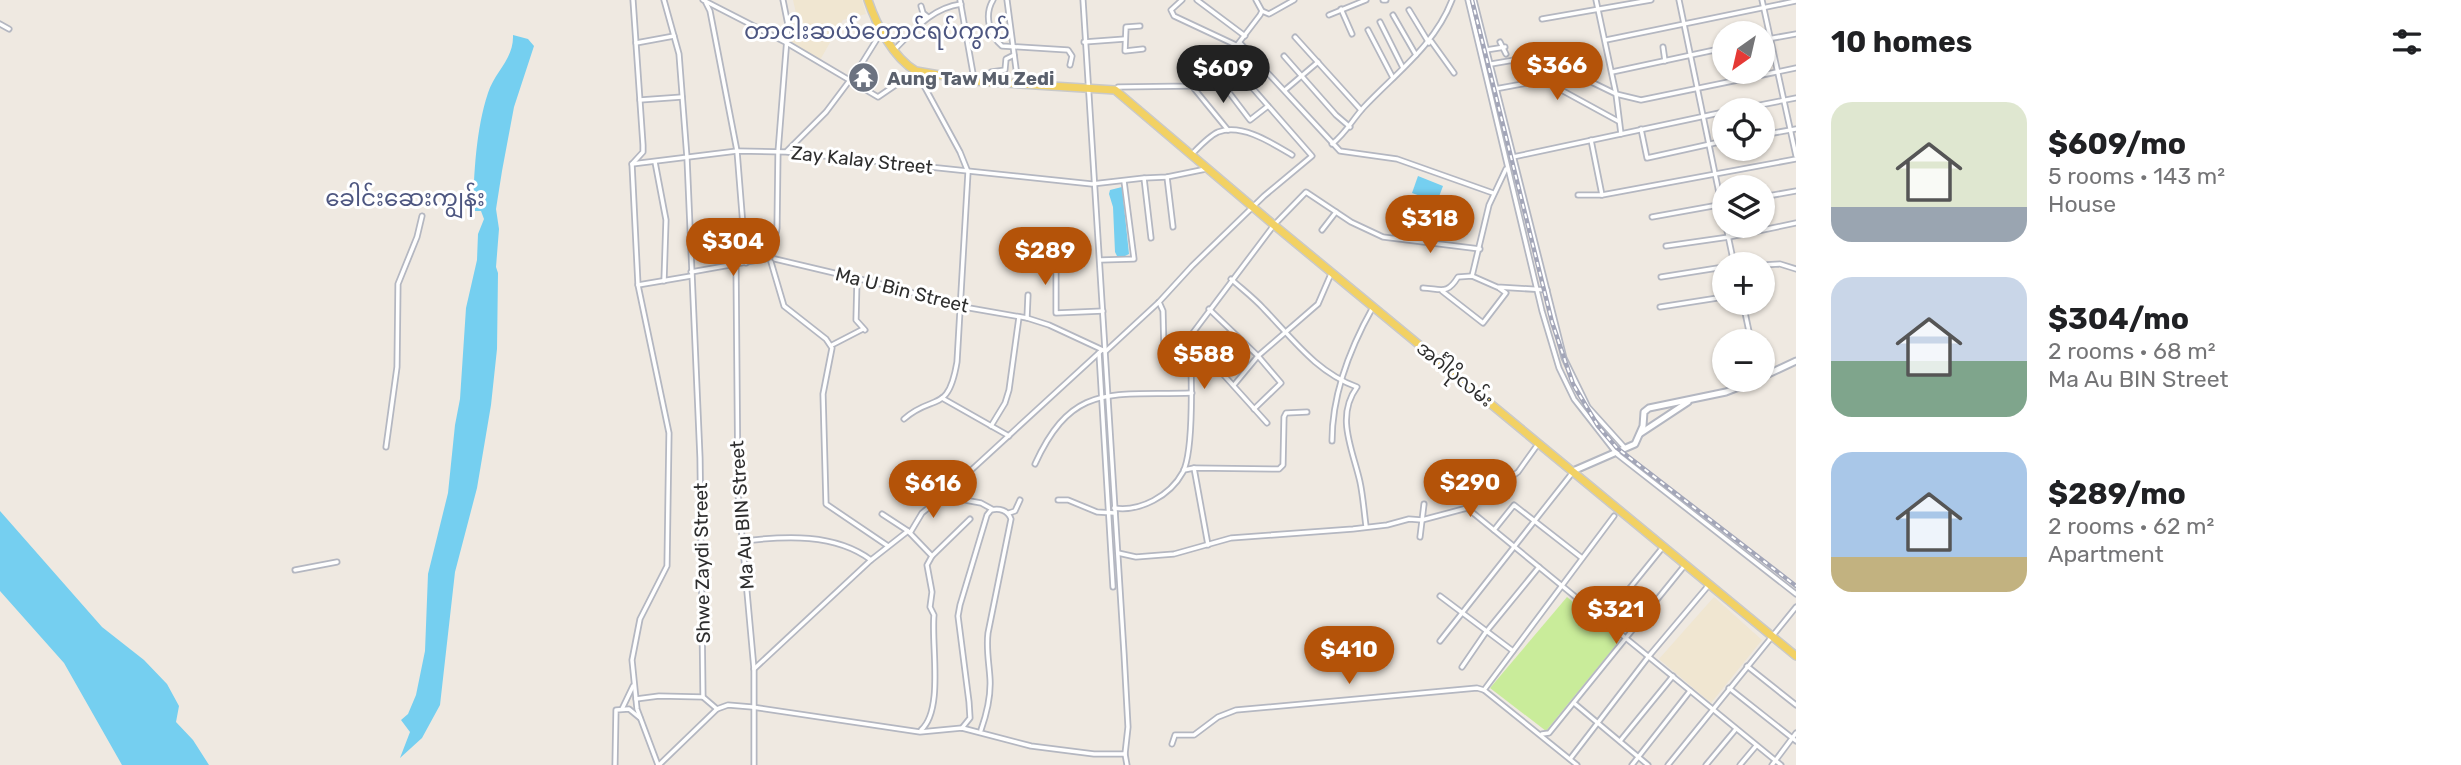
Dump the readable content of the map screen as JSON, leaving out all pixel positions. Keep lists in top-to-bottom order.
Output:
{
  "streets": {
    "main road": ["အင်္ဂါပိုလမ်း"],
    "street": [
      "Zay Kalay Street",
      "Ma U Bin Street",
      "Ma Au BIN Street",
      "Shwe Zaydi Street"
    ]
  },
  "crossings": [
    ["Zay Kalay Street", "အင်္ဂါပိုလမ်း"],
    ["Zay Kalay Street", "Shwe Zaydi Street"],
    ["Ma U Bin Street", "Ma Au BIN Street"],
    ["Ma U Bin Street", "Shwe Zaydi Street"]
  ],
  "districts": ["တာငါးဆယ်တောင်ရပ်ကွက်", "ခေါင်းဆေးကျွန်း"],
  "places": {
    "temple": ["Aung Taw Mu Zedi"]
  },
  "north": "bottom left",
  "page": {
    "heading": "10 homes",
    "map_buttons": ["+", "−"],
    "price": [
      "$366",
      "$609",
      "$318",
      "$304",
      "$289",
      "$588",
      "$290",
      "$616",
      "$321",
      "$410"
    ],
    "list": [
      {
        "name": "$609/mo",
        "note": "5 rooms · 143 m² · House"
      },
      {
        "name": "$304/mo",
        "note": "2 rooms · 68 m² · Ma Au BIN Street"
      },
      {
        "name": "$289/mo",
        "note": "2 rooms · 62 m² · Apartment"
      }
    ]
  }
}
